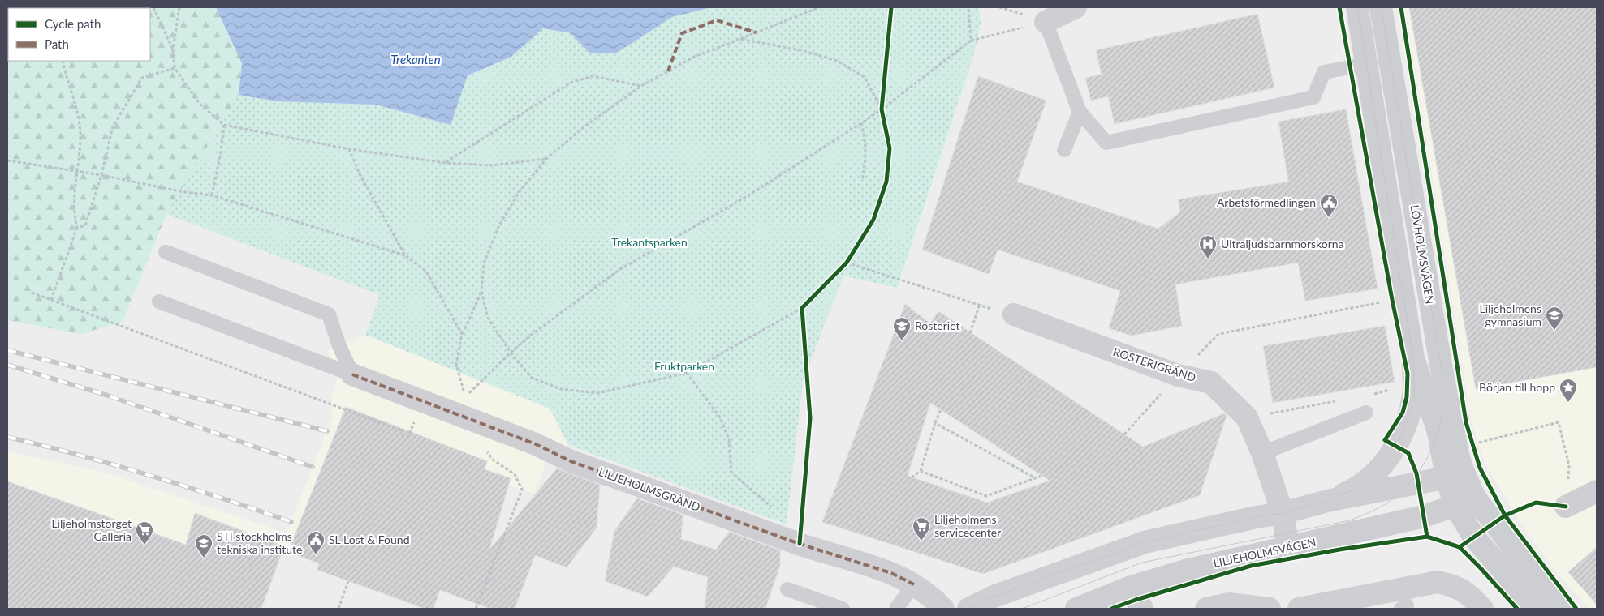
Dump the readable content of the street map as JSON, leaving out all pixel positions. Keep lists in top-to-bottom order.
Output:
{
  "streets": {
    "street": [
      "LÖVHOLMSVÄGEN",
      "ROSTERIGRÄND",
      "LILJEHOLMSGRÄND",
      "LILJEHOLMSVÄGEN"
    ]
  },
  "crossings": [
    ["LÖVHOLMSVÄGEN", "LILJEHOLMSVÄGEN"],
    ["ROSTERIGRÄND", "LILJEHOLMSVÄGEN"]
  ],
  "water": ["Trekanten"],
  "parks": ["Trekantsparken", "Fruktparken"],
  "places": {
    "public building": ["Arbetsförmedlingen", "SL Lost & Found"],
    "hospital": ["Ultraljudsbarnmorskorna"],
    "school or university": ["Liljeholmens gymnasium", "Rosteriet", "STI stockholms tekniska institute"],
    "place": ["Början till hopp"],
    "supermarket": ["Liljeholmens servicecenter", "Liljeholmstorget Galleria"]
  },
  "legend": ["Cycle path", "Path"]
}
